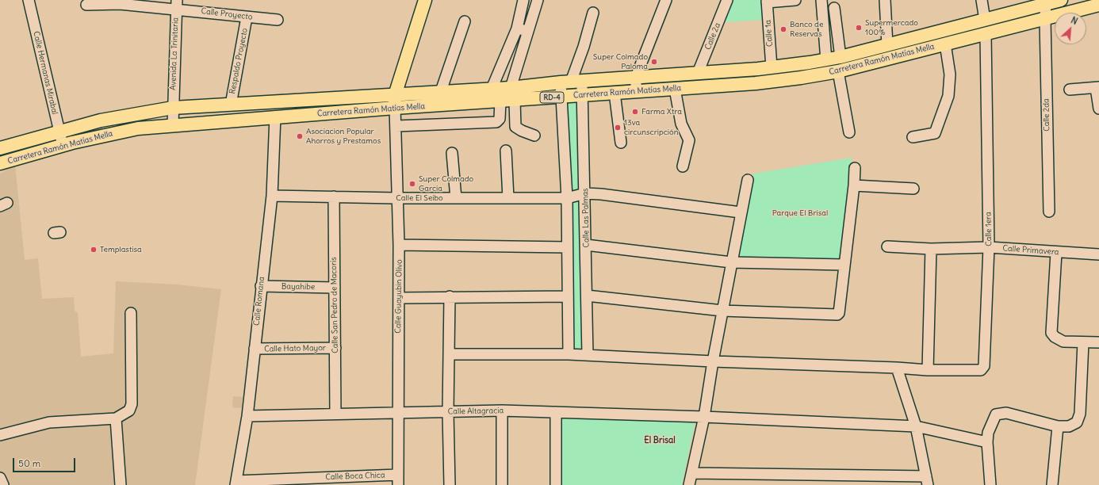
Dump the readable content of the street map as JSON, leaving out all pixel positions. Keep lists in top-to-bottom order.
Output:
{
  "streets": {
    "main road": ["Carretera Ramón Matías Mella", "RD-4"],
    "street": [
      "Calle Proyecto",
      "Calle 1a",
      "Calle 2a",
      "Avenida La Trinitaria",
      "Respaldo Proyecto",
      "Calle Hermanas Mirabal",
      "Calle 2da",
      "Calle El Seibo",
      "Calle Las Palmas",
      "Calle 1era",
      "Calle Primavera",
      "Bayahibe",
      "Calle Guayubin Olivo",
      "Calle Romana",
      "Calle San Pedro de Macorís",
      "Calle Hato Mayor",
      "Calle Altagracia",
      "Calle Boca Chica"
    ]
  },
  "crossings": [
    ["Calle Proyecto", "Avenida La Trinitaria"],
    ["Calle Proyecto", "Respaldo Proyecto"],
    ["Calle 1a", "Carretera Ramón Matías Mella"],
    ["Calle 2a", "Carretera Ramón Matías Mella"],
    ["Avenida La Trinitaria", "Carretera Ramón Matías Mella"],
    ["Carretera Ramón Matías Mella", "Respaldo Proyecto"],
    ["Carretera Ramón Matías Mella", "Calle Hermanas Mirabal"],
    ["Carretera Ramón Matías Mella", "Calle 2da"],
    ["Carretera Ramón Matías Mella", "Calle Las Palmas"],
    ["Carretera Ramón Matías Mella", "Calle 1era"],
    ["Carretera Ramón Matías Mella", "Calle Guayubin Olivo"],
    ["Carretera Ramón Matías Mella", "Calle Romana"],
    ["Calle El Seibo", "Calle Las Palmas"],
    ["Calle El Seibo", "Calle Guayubin Olivo"],
    ["Calle El Seibo", "Calle Romana"],
    ["Calle El Seibo", "Calle San Pedro de Macorís"],
    ["Calle 1era", "Calle Primavera"],
    ["Bayahibe", "Calle Romana"],
    ["Bayahibe", "Calle San Pedro de Macorís"],
    ["Calle Guayubin Olivo", "Calle Altagracia"],
    ["Calle Guayubin Olivo", "Calle Boca Chica"],
    ["Calle Romana", "Calle Hato Mayor"],
    ["Calle Romana", "Calle Altagracia"],
    ["Calle Romana", "Calle Boca Chica"],
    ["Calle San Pedro de Macorís", "Calle Hato Mayor"],
    ["Calle San Pedro de Macorís", "Calle Altagracia"]
  ],
  "districts": ["El Brisal"],
  "parks": ["Parque El Brisal"],
  "places": [
    "Supermercado 100%",
    "Banco de Reservas",
    "Super Colmado Paloma",
    "Farma Xtra",
    "13va circunscripción",
    "Asociacion Popular Ahorros y Prestamos",
    "Super Colmado Garcia",
    "Templastisa"
  ],
  "scale_bar": "50 m",
  "north": "top right"
}
